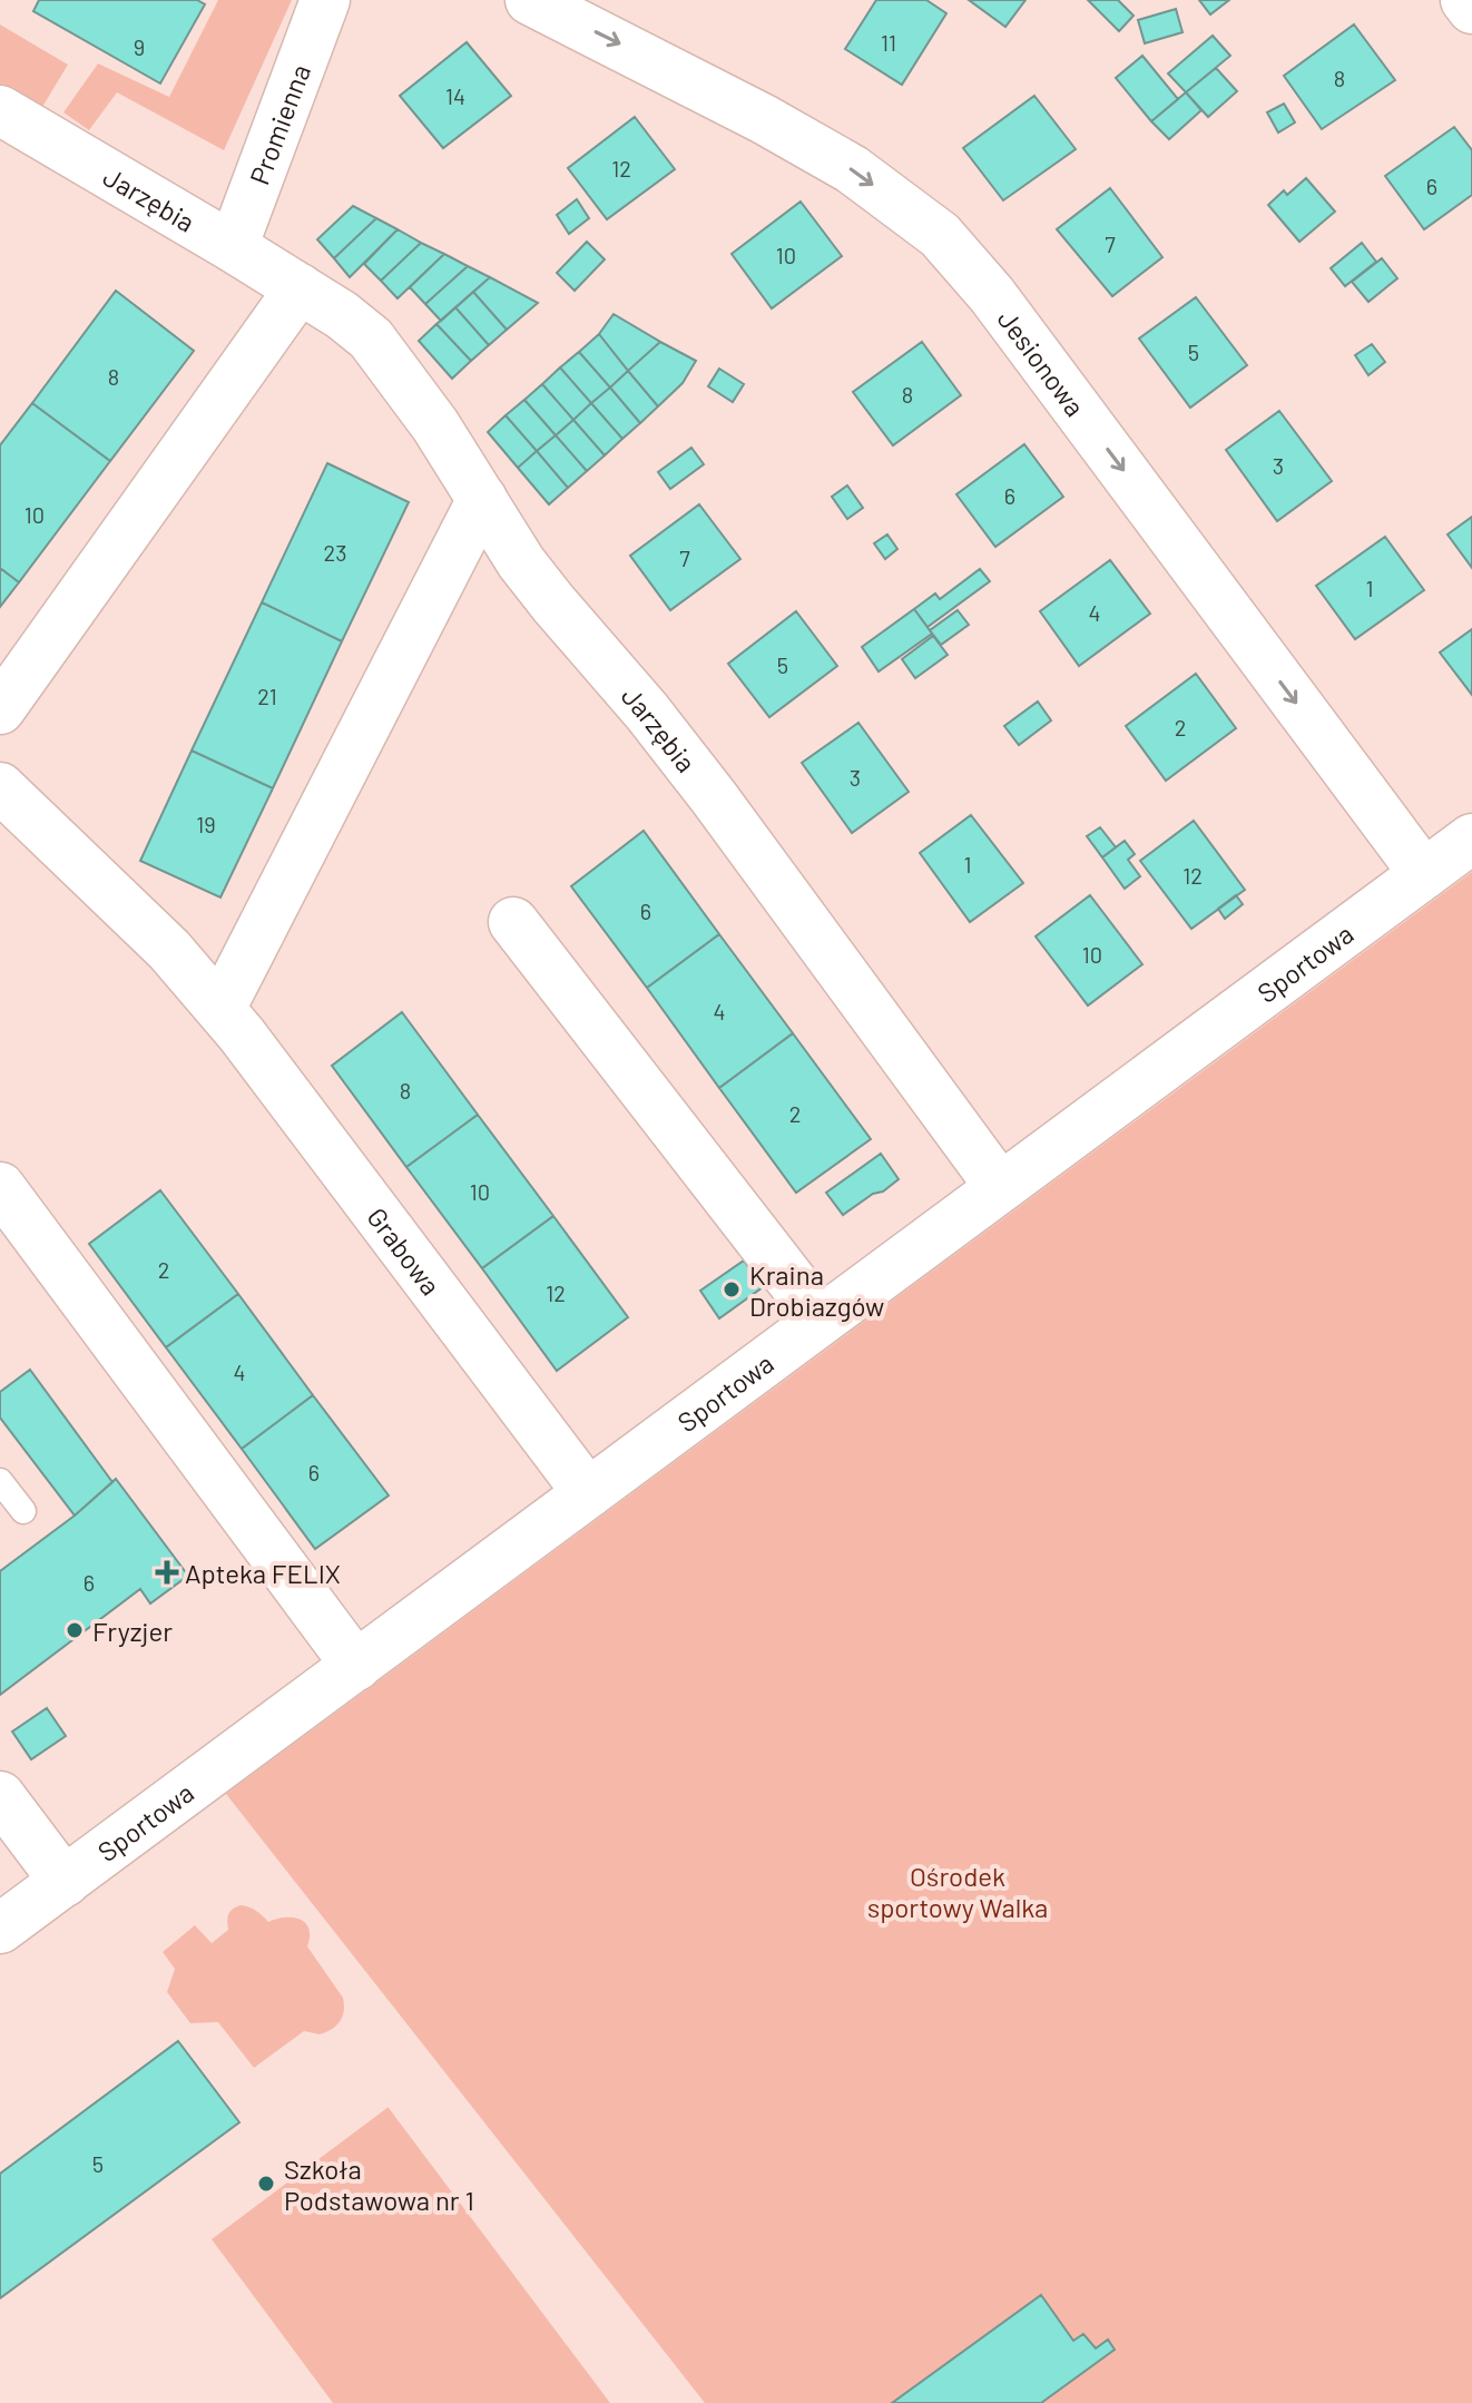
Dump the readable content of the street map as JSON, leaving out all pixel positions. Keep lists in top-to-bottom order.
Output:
{
  "streets": {
    "street": [
      "Promienna",
      "Jarzębia",
      "Jesionowa",
      "Sportowa",
      "Grabowa"
    ]
  },
  "crossings": [
    ["Promienna", "Jarzębia"],
    ["Jarzębia", "Sportowa"],
    ["Jesionowa", "Sportowa"],
    ["Sportowa", "Grabowa"]
  ],
  "one_way": ["Jesionowa"],
  "parks": ["Ośrodek sportowy Walka"],
  "places": {
    "other": ["Kraina Drobiazgów", "Fryzjer", "Szkoła Podstawowa nr 1"],
    "health": ["Apteka FELIX"]
  },
  "house_numbers": [
    "11",
    "9",
    "8",
    "14",
    "12",
    "6",
    "7",
    "10",
    "5",
    "8",
    "8",
    "3",
    "6",
    "10",
    "23",
    "7",
    "1",
    "4",
    "5",
    "21",
    "2",
    "3",
    "19",
    "1",
    "12",
    "6",
    "10",
    "4",
    "8",
    "2",
    "10",
    "2",
    "12",
    "4",
    "6",
    "6",
    "5"
  ]
}
